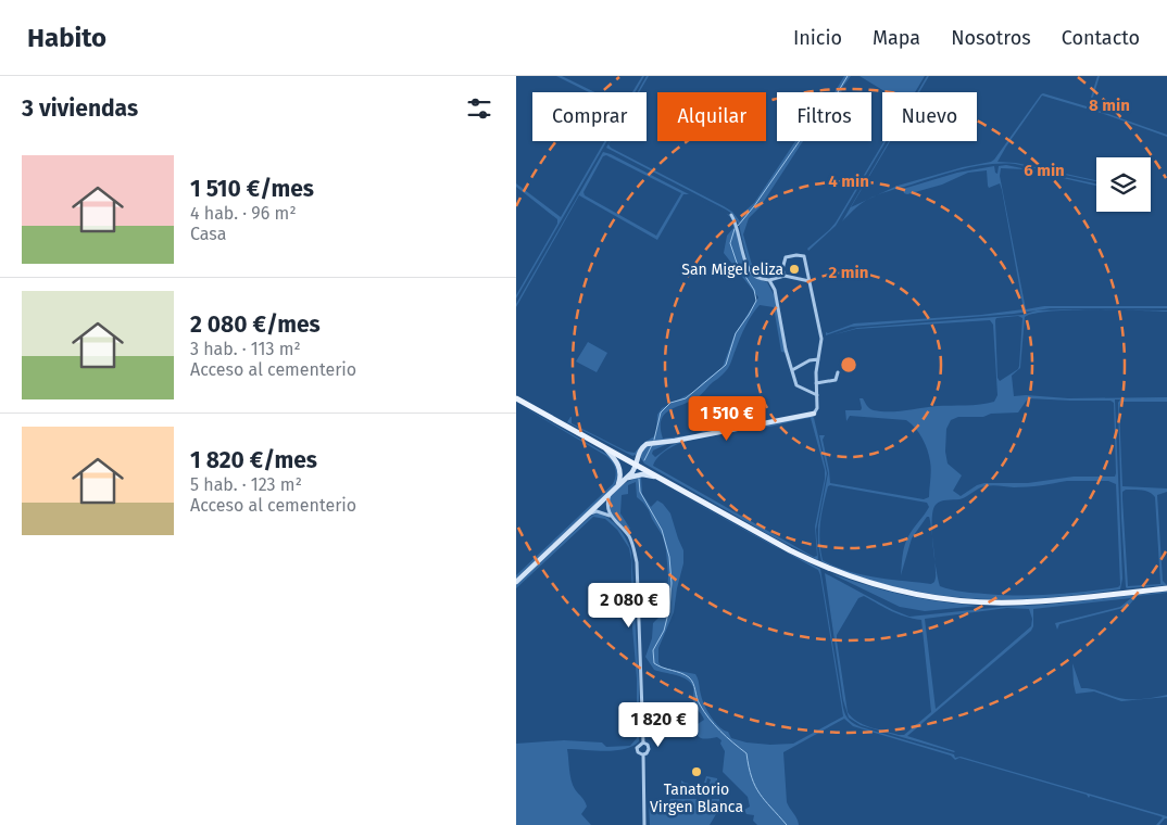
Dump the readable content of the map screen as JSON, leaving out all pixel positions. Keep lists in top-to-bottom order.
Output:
{
  "places": ["San Migel eliza", "Tanatorio Virgen Blanca"],
  "page": {
    "header": "Habito",
    "nav": [
      "Inicio",
      "Mapa",
      "Nosotros",
      "Contacto"
    ],
    "heading": "3 viviendas",
    "chip": [
      "Comprar",
      "Alquilar",
      "Filtros",
      "Nuevo"
    ],
    "list": [
      {
        "name": "1 510 €/mes",
        "note": "4 hab. · 96 m² · Casa"
      },
      {
        "name": "2 080 €/mes",
        "note": "3 hab. · 113 m² · Acceso al cementerio"
      },
      {
        "name": "1 820 €/mes",
        "note": "5 hab. · 123 m² · Acceso al cementerio"
      }
    ],
    "price": ["1 510 €", "2 080 €", "1 820 €"]
  },
  "rings": [
    "8 min",
    "6 min",
    "4 min",
    "2 min"
  ]
}
